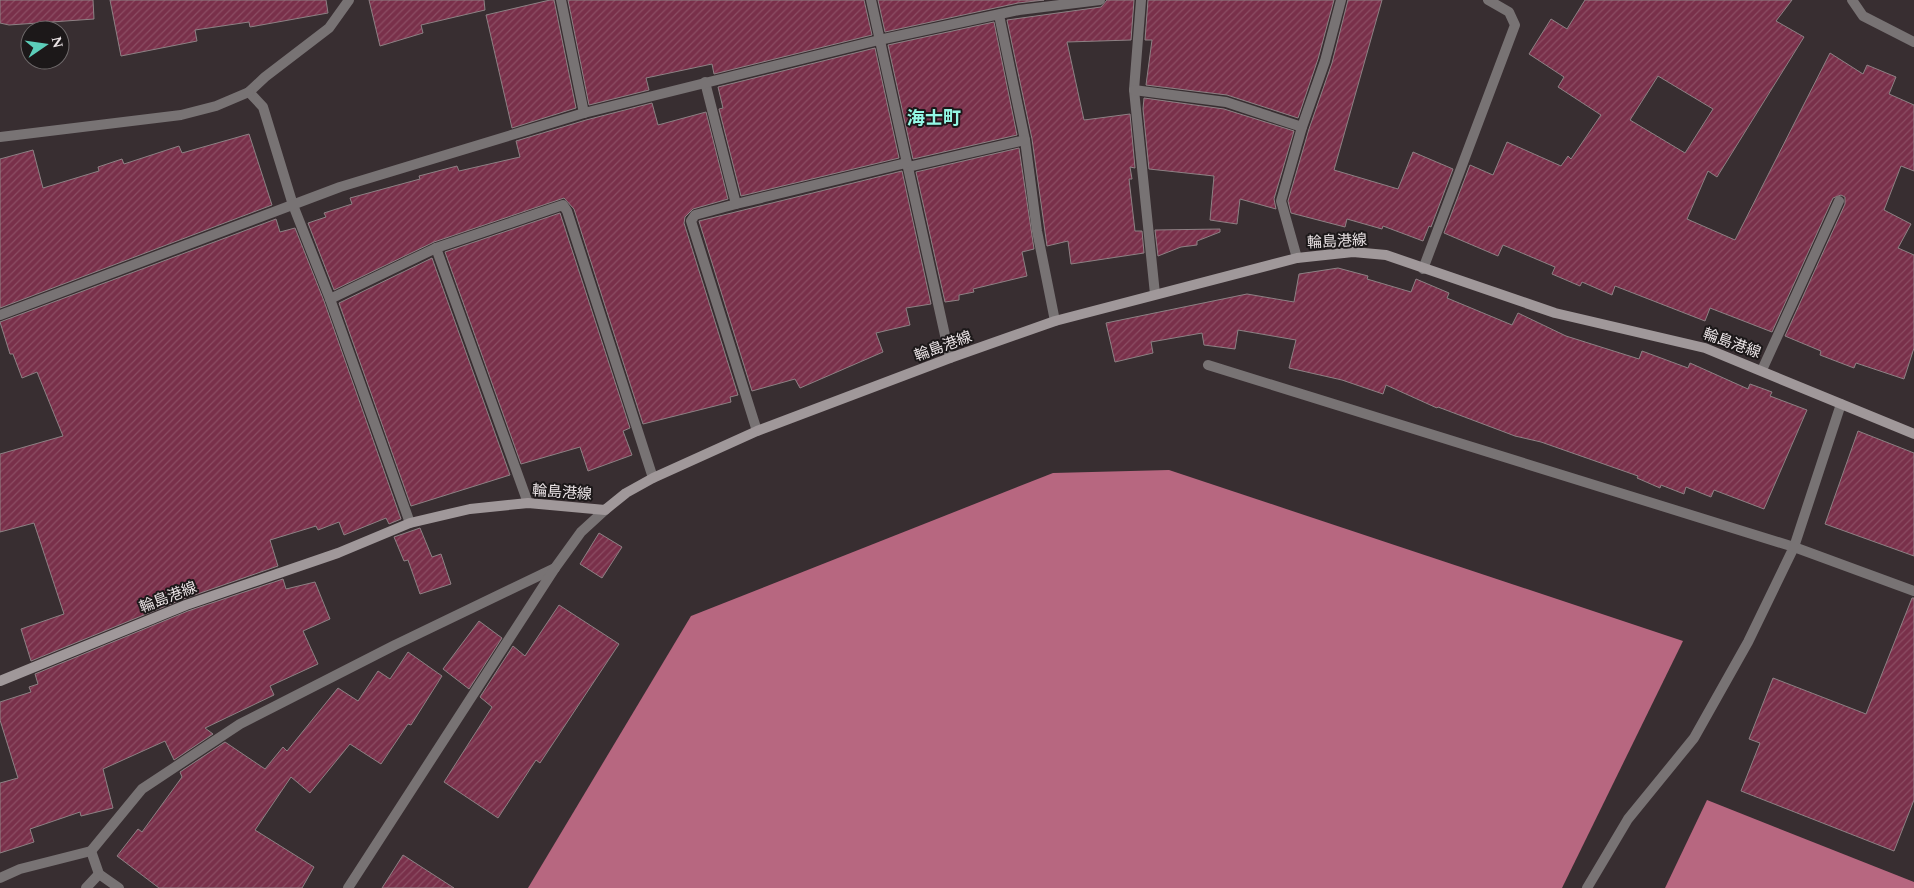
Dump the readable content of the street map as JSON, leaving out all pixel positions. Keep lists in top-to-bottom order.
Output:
{
  "streets": {
    "main road": ["輪島港線"]
  },
  "districts": ["海士町"],
  "north": "right"
}
